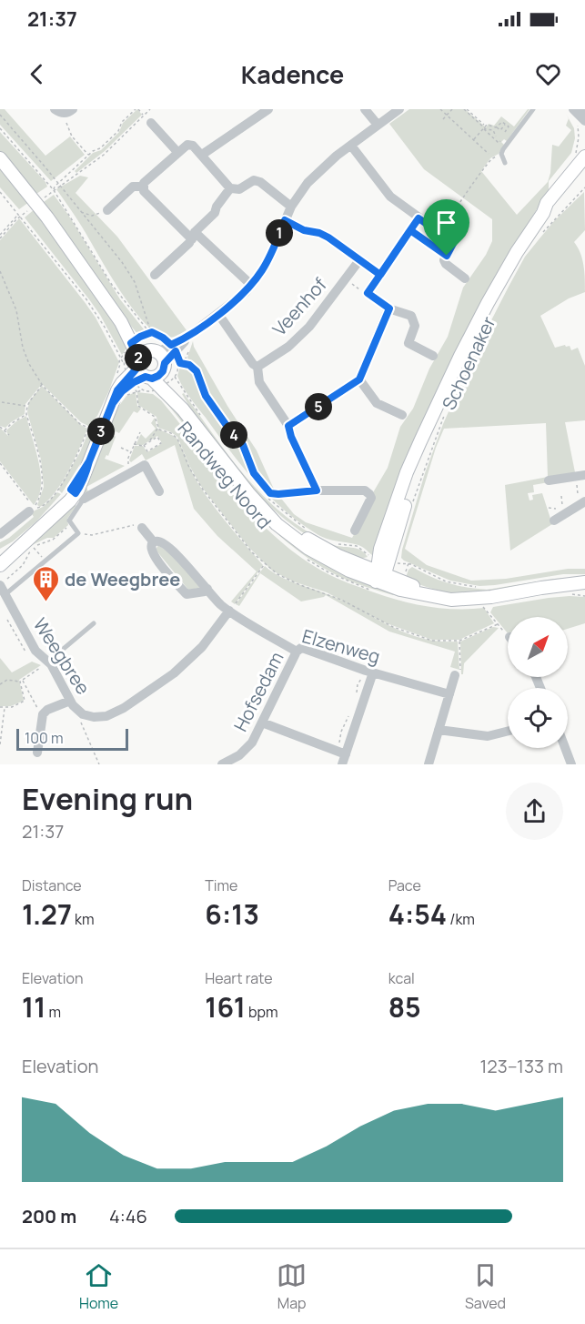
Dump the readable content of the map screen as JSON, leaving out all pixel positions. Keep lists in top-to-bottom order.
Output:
{
  "streets": {
    "main road": ["Schoenaker", "Randweg Noord"],
    "street": [
      "Veenhof",
      "Elzenweg",
      "Weegbree",
      "Hofsedam"
    ]
  },
  "crossings": [
    ["Schoenaker", "Randweg Noord"],
    ["Elzenweg", "Weegbree"],
    ["Elzenweg", "Hofsedam"]
  ],
  "places": {
    "building": ["de Weegbree"]
  },
  "scale_bar": "100 m",
  "north": "top right",
  "page": {
    "status": "21:37",
    "header": "Kadence",
    "pins": [
      "1",
      "2",
      "5",
      "3",
      "4"
    ],
    "scale": "100 m",
    "heading": ["Evening run", "21:37"],
    "stats": [
      ["Distance", "1.27 km"],
      ["Time", "6:13"],
      ["Pace", "4:54 /km"],
      ["Elevation", "11 m"],
      ["Heart rate", "161 bpm"],
      ["kcal", "85"]
    ],
    "chart": ["Elevation", "123–133 m"],
    "list": [
      {
        "name": "200 m",
        "note": "4:46"
      }
    ],
    "tabs": ["Home", "Map", "Saved"]
  }
}
